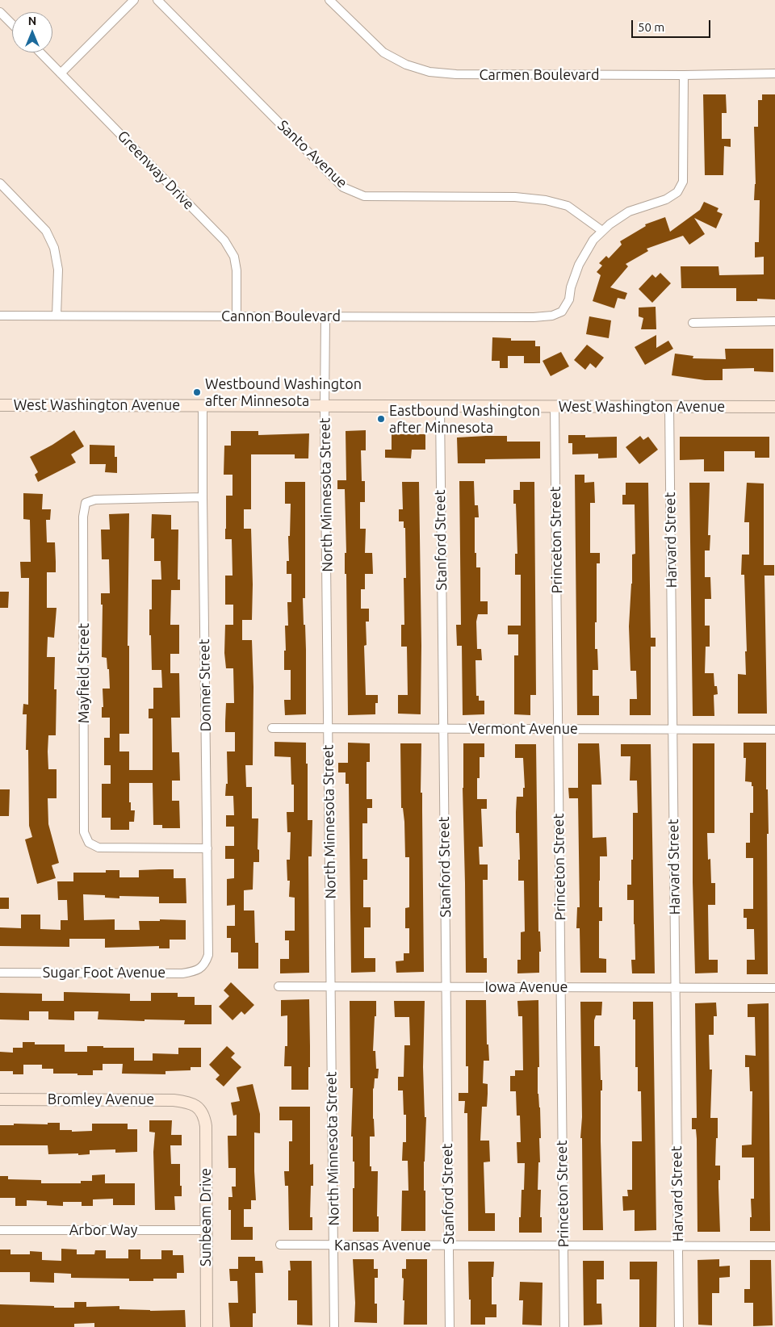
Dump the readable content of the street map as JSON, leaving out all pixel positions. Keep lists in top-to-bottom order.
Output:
{
  "streets": {
    "main road": ["West Washington Avenue", "Bromley Avenue", "Sunbeam Drive"],
    "street": [
      "Carmen Boulevard",
      "Santo Avenue",
      "Greenway Drive",
      "Cannon Boulevard",
      "North Minnesota Street",
      "Stanford Street",
      "Princeton Street",
      "Harvard Street",
      "Mayfield Street",
      "Donner Street",
      "Vermont Avenue",
      "Sugar Foot Avenue",
      "Iowa Avenue",
      "Arbor Way",
      "Kansas Avenue"
    ]
  },
  "crossings": [
    ["Santo Avenue", "Cannon Boulevard"],
    ["Greenway Drive", "Cannon Boulevard"],
    ["Cannon Boulevard", "North Minnesota Street"],
    ["West Washington Avenue", "North Minnesota Street"],
    ["West Washington Avenue", "Stanford Street"],
    ["West Washington Avenue", "Princeton Street"],
    ["West Washington Avenue", "Harvard Street"],
    ["West Washington Avenue", "Donner Street"],
    ["North Minnesota Street", "Vermont Avenue"],
    ["North Minnesota Street", "Iowa Avenue"],
    ["North Minnesota Street", "Kansas Avenue"],
    ["Stanford Street", "Vermont Avenue"],
    ["Stanford Street", "Iowa Avenue"],
    ["Stanford Street", "Kansas Avenue"],
    ["Princeton Street", "Vermont Avenue"],
    ["Princeton Street", "Iowa Avenue"],
    ["Princeton Street", "Kansas Avenue"],
    ["Harvard Street", "Vermont Avenue"],
    ["Harvard Street", "Iowa Avenue"],
    ["Harvard Street", "Kansas Avenue"],
    ["Mayfield Street", "Donner Street"],
    ["Donner Street", "Sugar Foot Avenue"],
    ["Bromley Avenue", "Sunbeam Drive"],
    ["Sunbeam Drive", "Arbor Way"]
  ],
  "places": ["Westbound Washington after Minnesota", "Eastbound Washington after Minnesota"],
  "scale_bar": "50 m",
  "north": "top"
}
